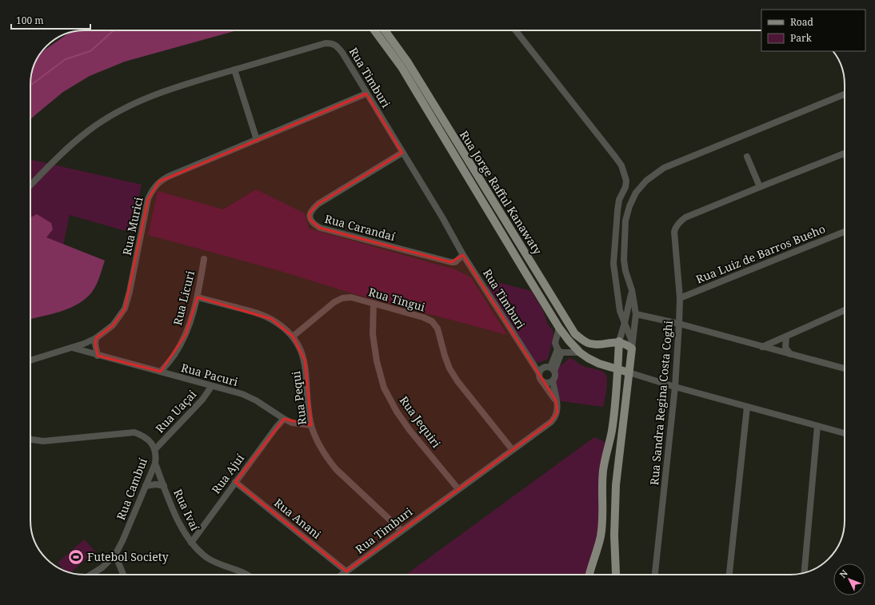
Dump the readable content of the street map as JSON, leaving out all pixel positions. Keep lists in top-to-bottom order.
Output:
{
  "streets": {
    "main road": ["Rua Jorge Rafful Kanawaty"],
    "street": [
      "Rua Timburi",
      "Rua Murici",
      "Rua Carandaí",
      "Rua Luiz de Barros Bueho",
      "Rua Licuri",
      "Rua Tingui",
      "Rua Pacuri",
      "Rua Pequi",
      "Rua Sandra Regina Costa Coghi",
      "Rua Uaçai",
      "Rua Jequiri",
      "Rua Ajuí",
      "Rua Cambuí",
      "Rua Ivaí",
      "Rua Anani"
    ]
  },
  "crossings": [
    ["Rua Timburi", "Rua Murici"],
    ["Rua Timburi", "Rua Carandaí"],
    ["Rua Timburi", "Rua Tingui"],
    ["Rua Timburi", "Rua Pequi"],
    ["Rua Timburi", "Rua Jequiri"],
    ["Rua Timburi", "Rua Anani"],
    ["Rua Murici", "Rua Pacuri"],
    ["Rua Luiz de Barros Bueho", "Rua Sandra Regina Costa Coghi"],
    ["Rua Licuri", "Rua Pacuri"],
    ["Rua Licuri", "Rua Pequi"],
    ["Rua Tingui", "Rua Pequi"],
    ["Rua Tingui", "Rua Jequiri"],
    ["Rua Pacuri", "Rua Pequi"],
    ["Rua Pacuri", "Rua Uaçai"],
    ["Rua Pacuri", "Rua Ajuí"],
    ["Rua Uaçai", "Rua Cambuí"],
    ["Rua Ajuí", "Rua Ivaí"],
    ["Rua Ajuí", "Rua Anani"],
    ["Rua Cambuí", "Rua Ivaí"]
  ],
  "places": {
    "sports": ["Futebol Society"]
  },
  "legend": ["Road", "Park"],
  "scale_bar": "100 m",
  "north": "top left"
}
